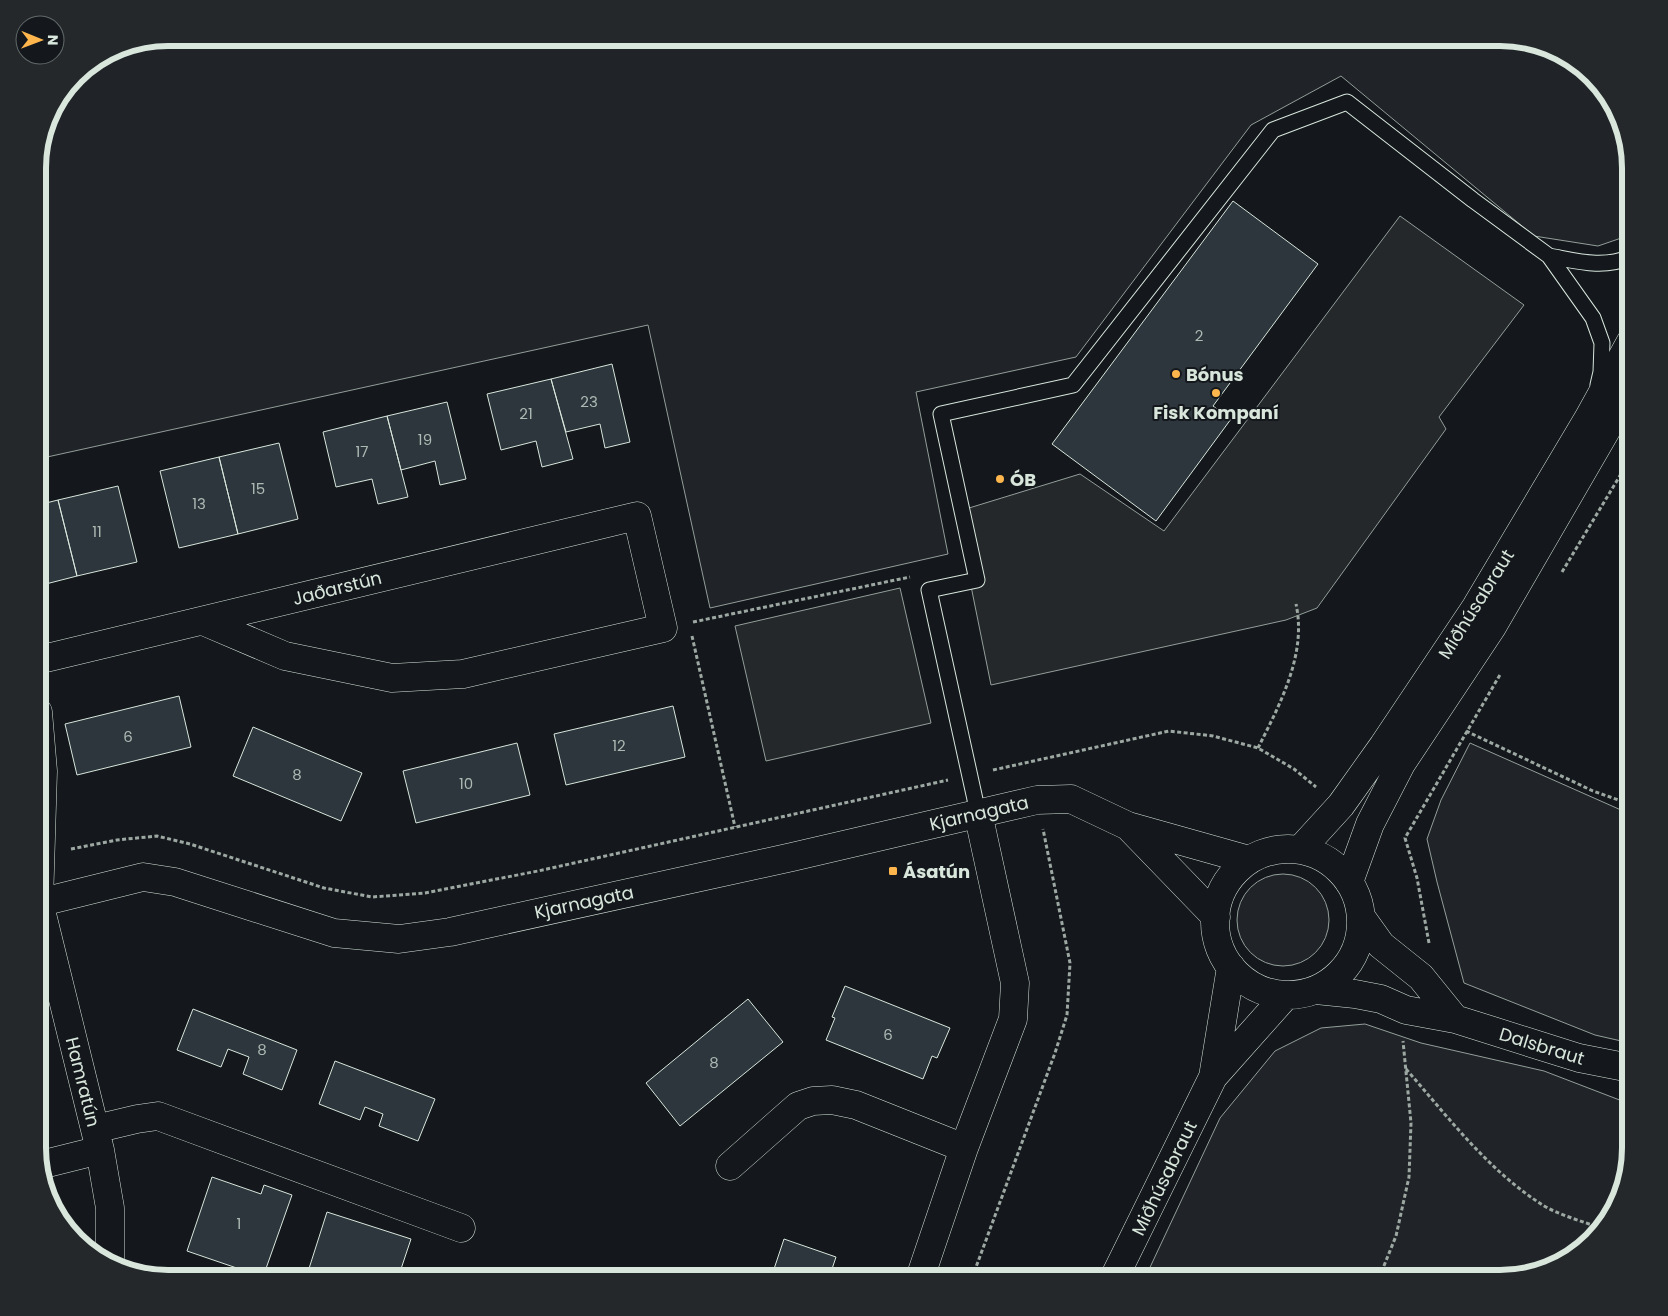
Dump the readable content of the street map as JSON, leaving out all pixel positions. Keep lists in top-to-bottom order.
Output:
{
  "streets": {
    "street": [
      "Jaðarstún",
      "Miðhúsabraut",
      "Kjarnagata",
      "Dalsbraut",
      "Hamratún"
    ]
  },
  "crossings": [
    ["Miðhúsabraut", "Kjarnagata"],
    ["Miðhúsabraut", "Dalsbraut"],
    ["Kjarnagata", "Dalsbraut"]
  ],
  "places": {
    "other": ["Bónus", "Fisk Kompaní", "ÓB"],
    "transit": ["Ásatún"]
  },
  "house_numbers": [
    "2",
    "23",
    "21",
    "19",
    "17",
    "15",
    "13",
    "11",
    "6",
    "12",
    "8",
    "10",
    "6",
    "8",
    "8",
    "1"
  ],
  "north": "right"
}
